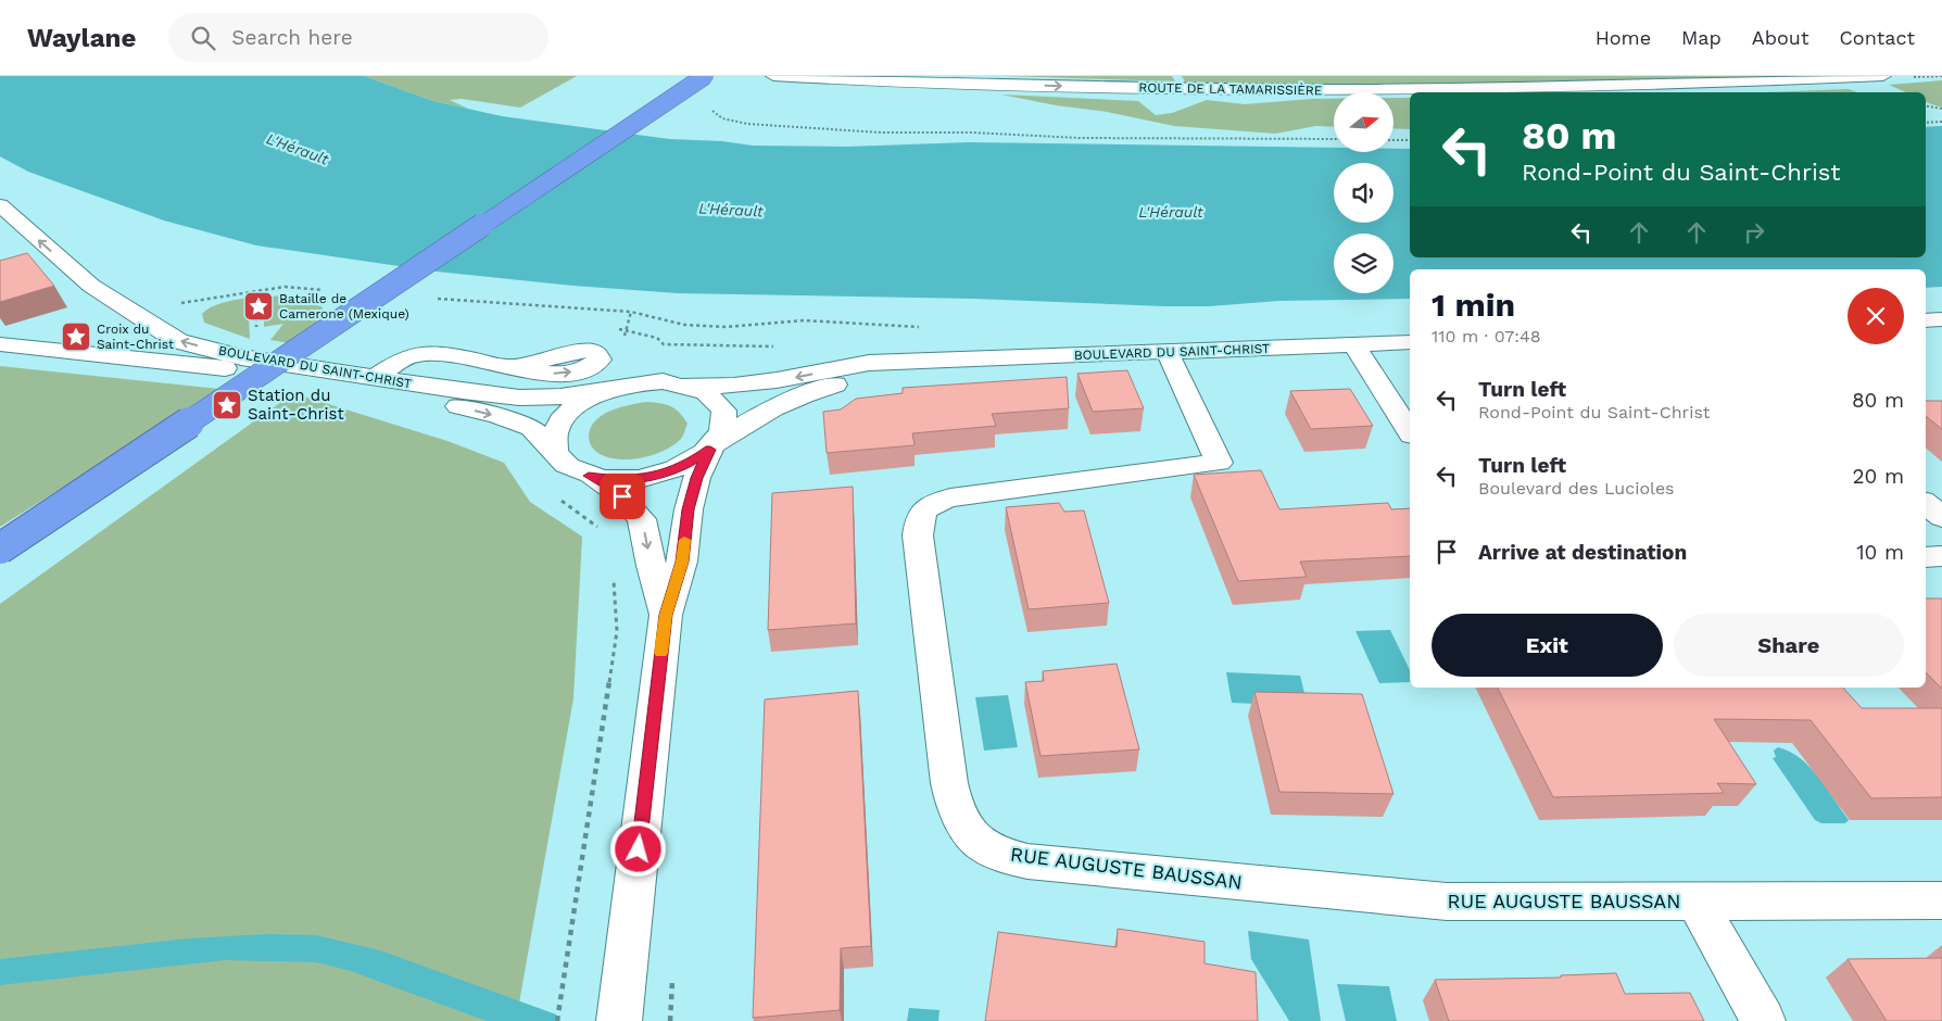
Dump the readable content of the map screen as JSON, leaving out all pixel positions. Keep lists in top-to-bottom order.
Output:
{
  "streets": {
    "street": ["ROUTE DE LA TAMARISSIÈRE", "BOULEVARD DU SAINT-CHRIST", "RUE AUGUSTE BAUSSAN"]
  },
  "crossings": [
    ["BOULEVARD DU SAINT-CHRIST", "RUE AUGUSTE BAUSSAN"]
  ],
  "one_way": ["ROUTE DE LA TAMARISSIÈRE"],
  "water": ["L'Hérault"],
  "places": {
    "place": ["Bataille de Camerone (Mexique)", "Croix du Saint-Christ", "Station du Saint-Christ"]
  },
  "north": "right",
  "page": {
    "header": "Waylane",
    "search": "Search here",
    "nav": [
      "Home",
      "Map",
      "About",
      "Contact"
    ],
    "turn": ["80 m", "Rond-Point du Saint-Christ"],
    "heading": ["1 min", "110 m · 07:48"],
    "list": [
      {
        "name": "Turn left",
        "note": "Rond-Point du Saint-Christ",
        "value": "80 m"
      },
      {
        "name": "Turn left",
        "note": "Boulevard des Lucioles",
        "value": "20 m"
      },
      {
        "name": "Arrive at destination",
        "value": "10 m"
      }
    ],
    "buttons": ["Exit", "Share"]
  }
}
